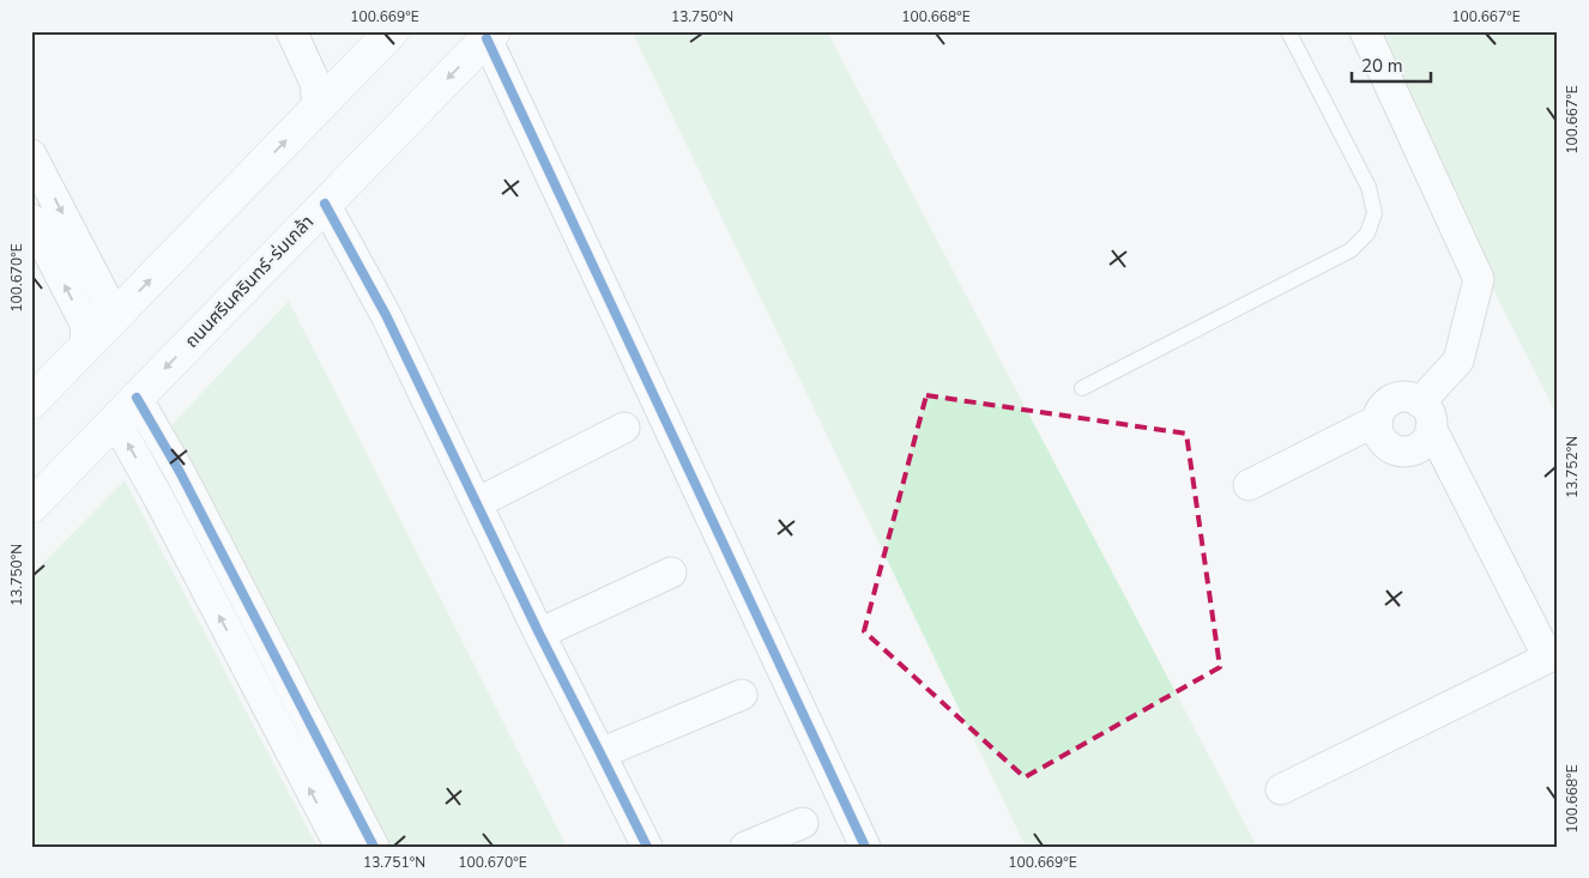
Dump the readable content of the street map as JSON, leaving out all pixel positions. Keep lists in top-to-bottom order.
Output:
{
  "streets": {
    "main road": ["ถนนศรีนครินทร์-ร่มเกล้า"]
  },
  "scale_bar": "20 m",
  "coordinates": [
    "100.669°E",
    "13.750°N",
    "100.668°E",
    "100.667°E",
    "100.670°E",
    "13.752°N",
    "13.751°N"
  ]
}
